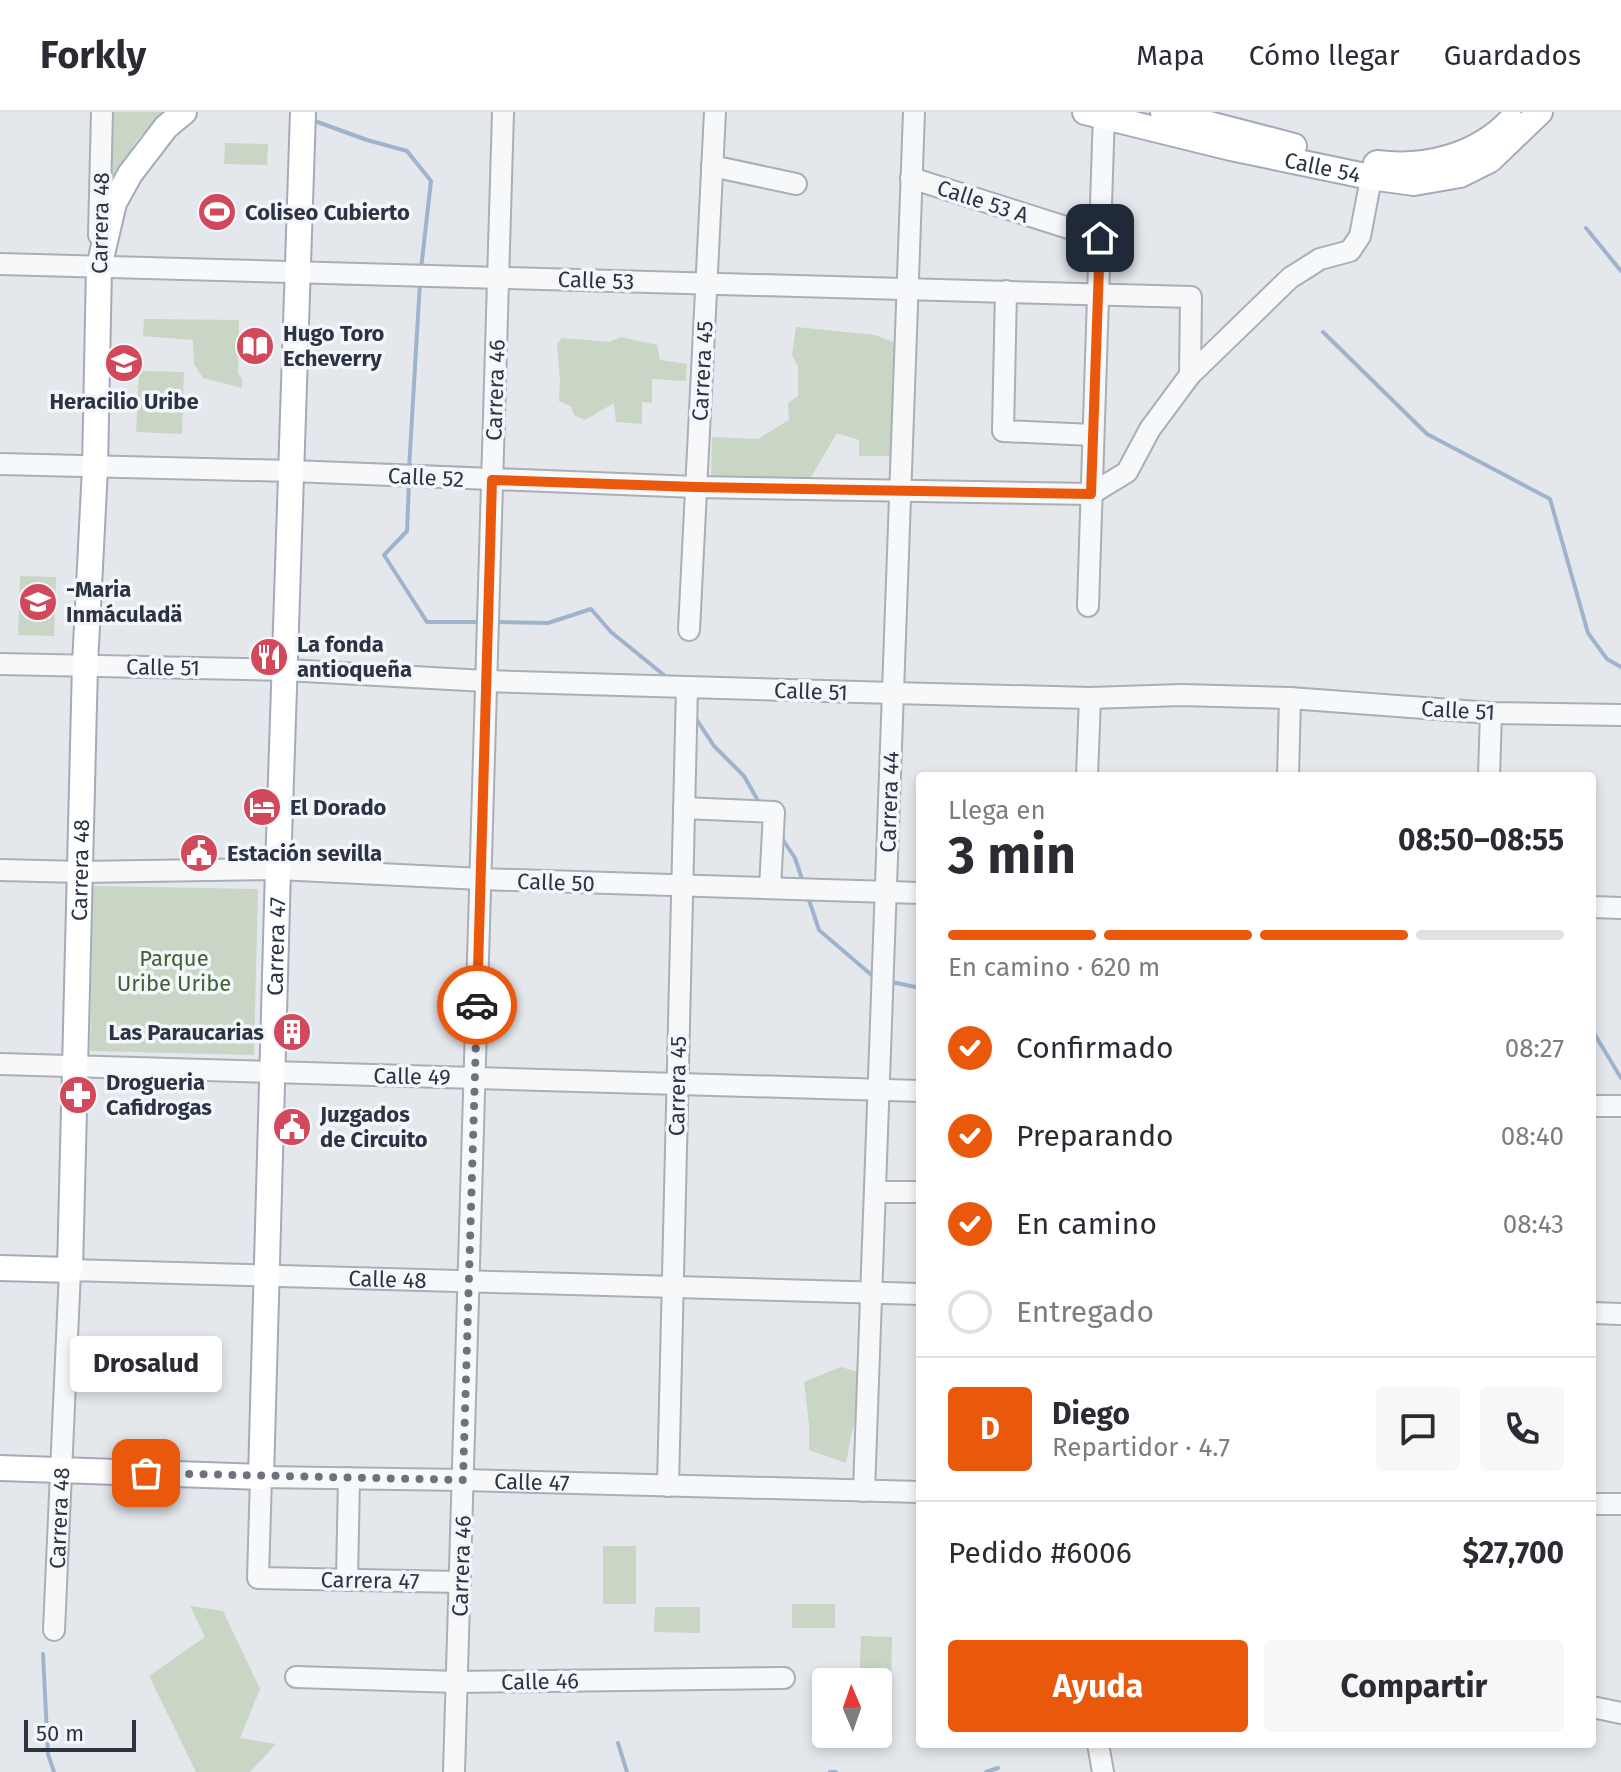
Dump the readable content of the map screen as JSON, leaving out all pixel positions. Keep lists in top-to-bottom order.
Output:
{
  "streets": {
    "main road": [
      "Calle 54",
      "Carrera 48",
      "Carrera 47",
      "Calle 48",
      "Calle 47"
    ],
    "street": [
      "Calle 53 A",
      "Calle 53",
      "Carrera 45",
      "Carrera 46",
      "Calle 52",
      "Calle 51",
      "Carrera 44",
      "Calle 50",
      "Calle 49",
      "Calle 46"
    ]
  },
  "crossings": [
    ["Calle 53 A", "Carrera 44"],
    ["Carrera 48", "Calle 53"],
    ["Carrera 48", "Calle 52"],
    ["Carrera 48", "Calle 51"],
    ["Carrera 48", "Calle 50"],
    ["Carrera 48", "Calle 49"],
    ["Carrera 48", "Calle 48"],
    ["Carrera 48", "Calle 47"],
    ["Calle 53", "Carrera 45"],
    ["Calle 53", "Carrera 46"],
    ["Calle 53", "Carrera 44"],
    ["Calle 53", "Carrera 47"],
    ["Carrera 45", "Calle 52"],
    ["Carrera 45", "Calle 51"],
    ["Carrera 45", "Calle 50"],
    ["Carrera 45", "Calle 49"],
    ["Carrera 45", "Calle 48"],
    ["Carrera 45", "Calle 47"],
    ["Carrera 46", "Calle 52"],
    ["Carrera 46", "Calle 51"],
    ["Carrera 46", "Calle 50"],
    ["Carrera 46", "Carrera 47"],
    ["Carrera 46", "Calle 49"],
    ["Carrera 46", "Calle 48"],
    ["Carrera 46", "Calle 47"],
    ["Carrera 46", "Calle 46"],
    ["Calle 52", "Carrera 44"],
    ["Calle 52", "Carrera 47"],
    ["Calle 51", "Carrera 44"],
    ["Calle 51", "Carrera 47"],
    ["Carrera 44", "Calle 50"],
    ["Carrera 44", "Calle 49"],
    ["Carrera 44", "Calle 48"],
    ["Carrera 44", "Calle 47"],
    ["Calle 50", "Carrera 47"],
    ["Carrera 47", "Calle 49"],
    ["Carrera 47", "Calle 48"],
    ["Carrera 47", "Calle 47"]
  ],
  "parks": ["Parque Uribe Uribe"],
  "places": {
    "sports": ["Coliseo Cubierto"],
    "library": ["Hugo Toro Echeverry"],
    "school or university": ["Heracilio Uribe", "-Maria Inmáculadä"],
    "restaurant": ["La fonda antioqueña"],
    "hotel": ["El Dorado"],
    "public building": ["Estación sevilla", "Juzgados de Circuito"],
    "building": ["Las Paraucarias"],
    "pharmacy": ["Drogueria Cafidrogas"],
    "other": ["Drosalud"]
  },
  "scale_bar": "50 m",
  "north": "top",
  "page": {
    "header": "Forkly",
    "nav": ["Mapa", "Cómo llegar", "Guardados"],
    "heading": ["3 min", "Llega en", "08:50–08:55"],
    "panel": [
      "Diego",
      "Repartidor · 4.7",
      "Pedido #6006",
      "$27,700"
    ],
    "bar": "En camino · 620 m",
    "list": [
      ["Confirmado", "08:27"],
      ["Preparando", "08:40"],
      ["En camino", "08:43"],
      "Entregado"
    ],
    "bubble": "Drosalud",
    "round": "D",
    "buttons": ["Ayuda", "Compartir"],
    "scale": "50 m"
  }
}
